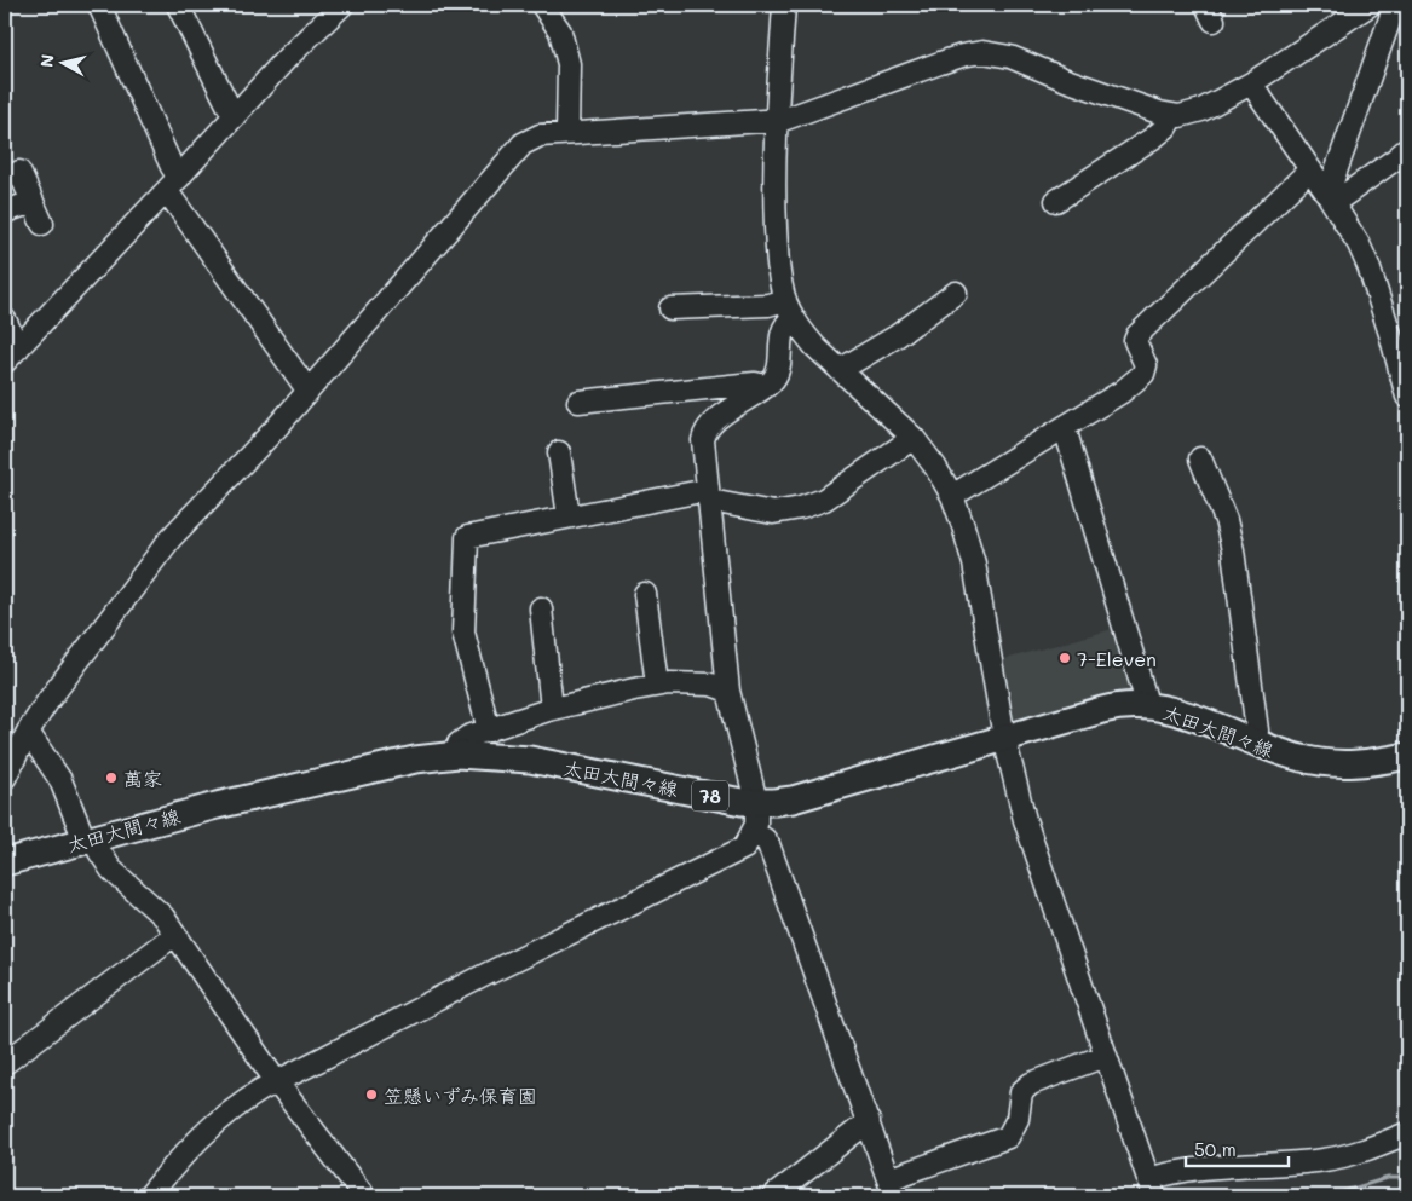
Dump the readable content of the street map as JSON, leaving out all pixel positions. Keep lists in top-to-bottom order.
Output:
{
  "streets": {
    "main road": ["太田大間々線", "78"]
  },
  "places": ["7-Eleven", "萬家", "笠懸いずみ保育園"],
  "scale_bar": "50 m",
  "north": "left"
}
